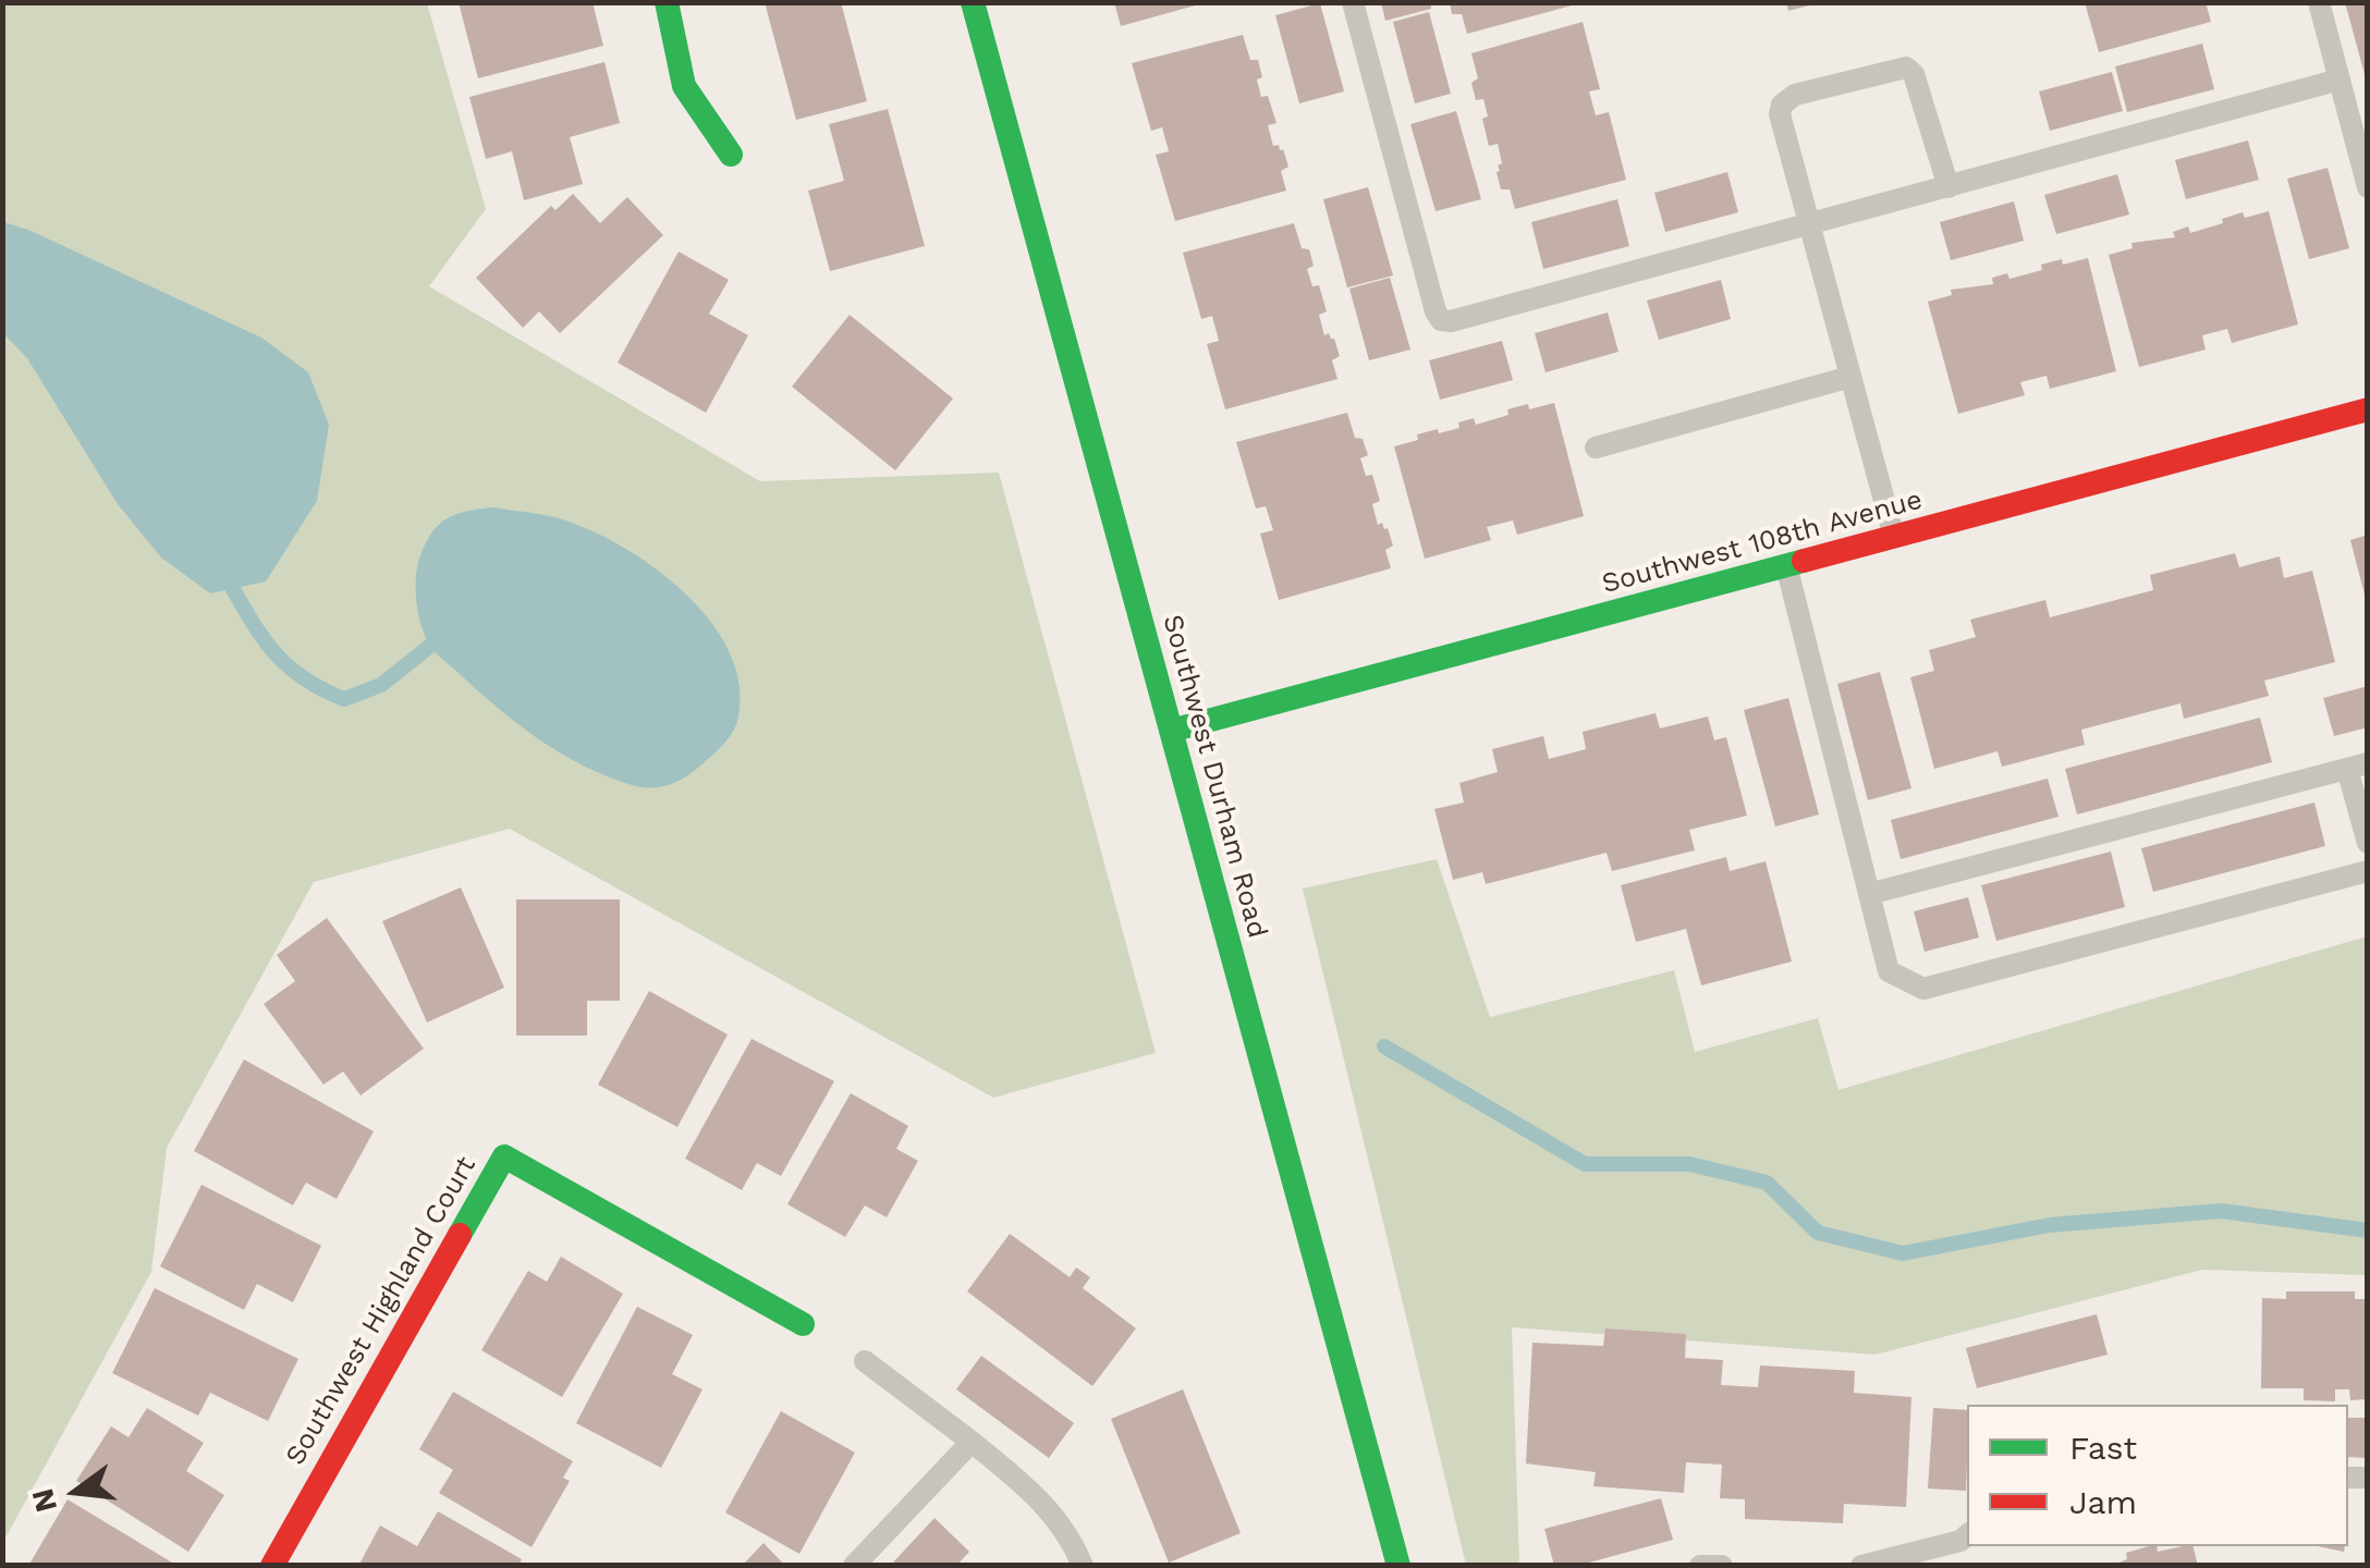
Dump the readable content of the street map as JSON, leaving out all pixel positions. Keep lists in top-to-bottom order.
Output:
{
  "streets": {
    "street": ["Southwest 108th Avenue", "Southwest Durham Road", "Southwest Highland Court"]
  },
  "crossings": [
    ["Southwest 108th Avenue", "Southwest Durham Road"]
  ],
  "legend": ["Fast", "Jam"],
  "north": "left"
}
